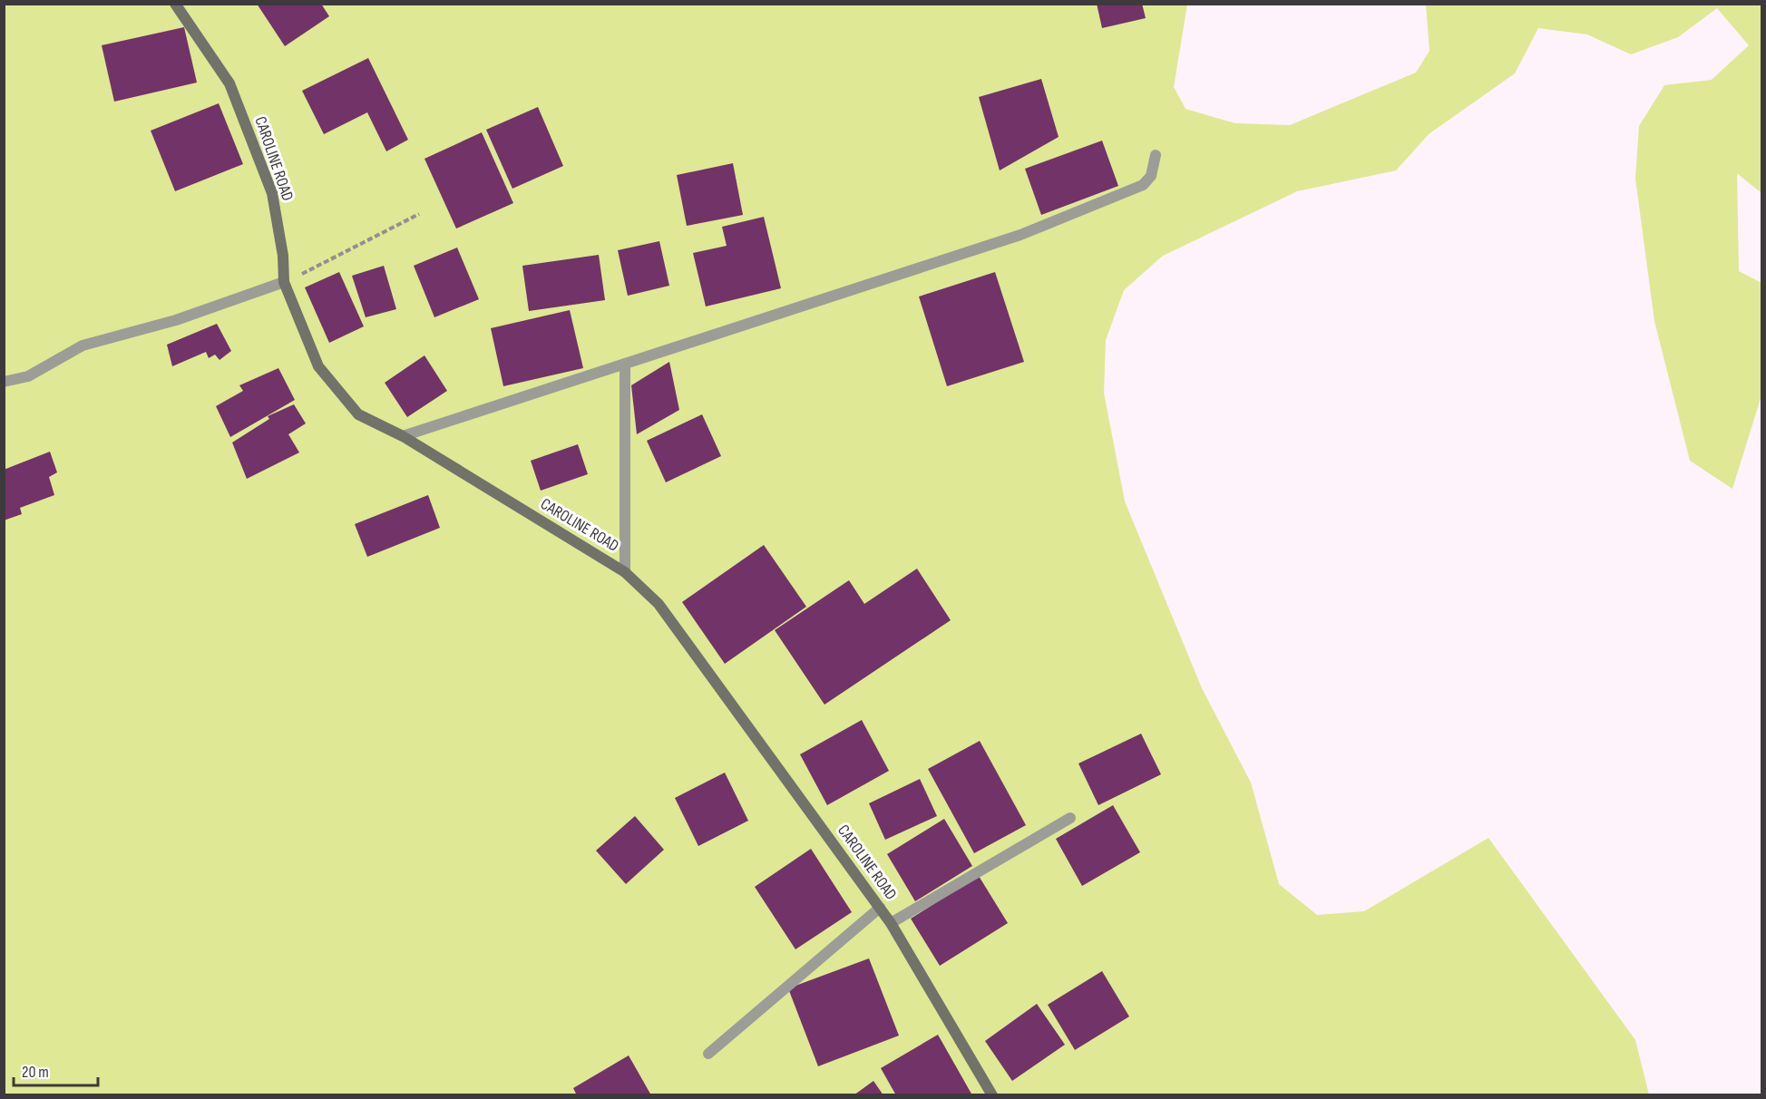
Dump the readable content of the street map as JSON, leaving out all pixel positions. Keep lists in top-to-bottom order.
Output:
{
  "streets": {
    "main road": ["CAROLINE ROAD"]
  },
  "scale_bar": "20 m"
}
